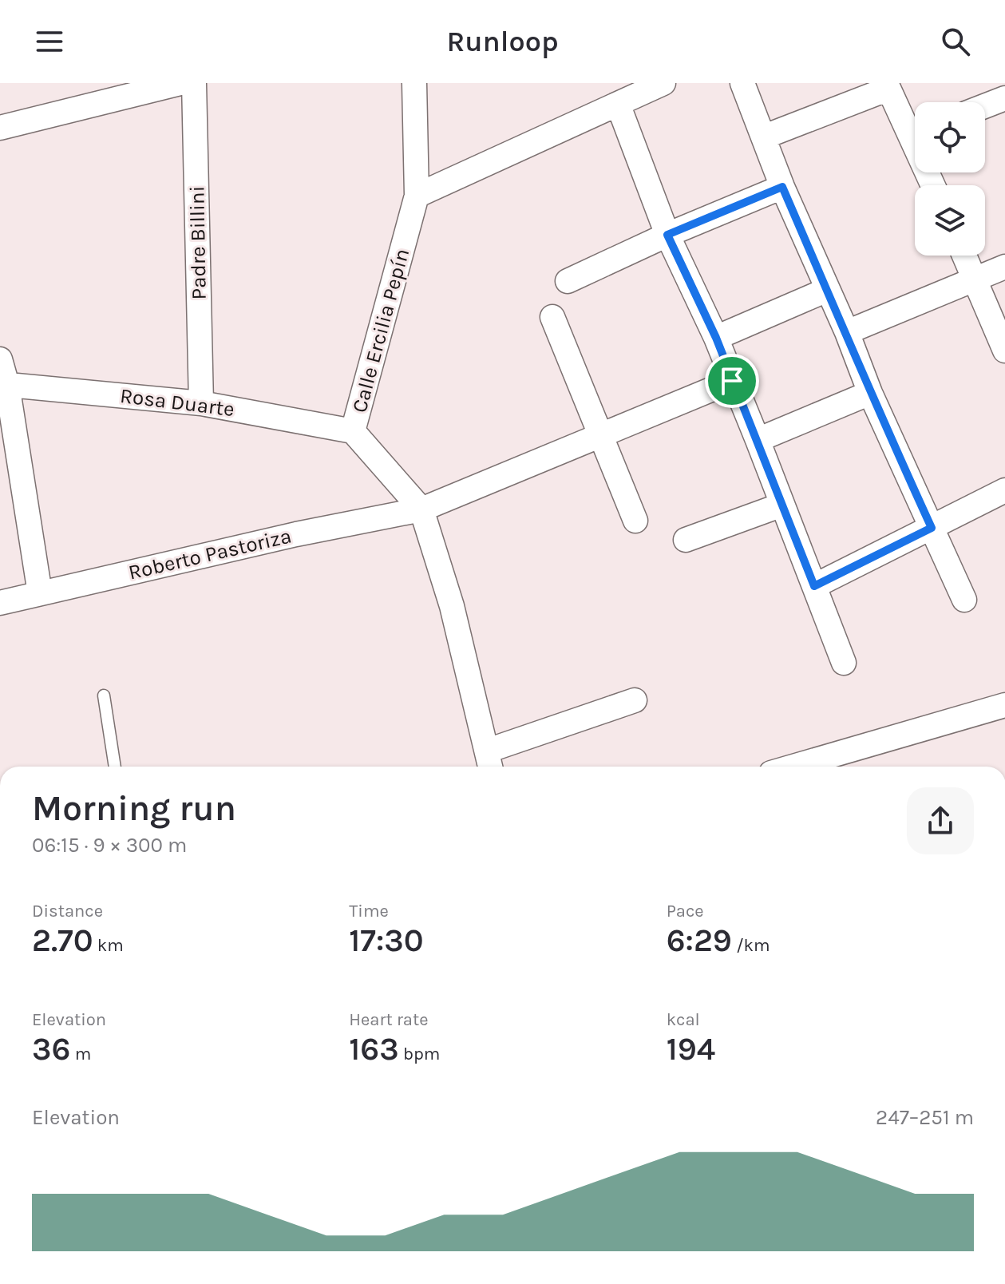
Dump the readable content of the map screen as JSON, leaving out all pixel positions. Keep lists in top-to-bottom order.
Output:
{
  "streets": {
    "street": [
      "Padre Billini",
      "Calle Ercilia Pepín",
      "Rosa Duarte",
      "Roberto Pastoriza"
    ]
  },
  "crossings": [
    ["Padre Billini", "Rosa Duarte"],
    ["Calle Ercilia Pepín", "Rosa Duarte"],
    ["Calle Ercilia Pepín", "Roberto Pastoriza"]
  ],
  "page": {
    "header": "Runloop",
    "heading": ["Morning run", "06:15 · 9 × 300 m"],
    "stats": [
      ["Distance", "2.70 km"],
      ["Time", "17:30"],
      ["Pace", "6:29 /km"],
      ["Elevation", "36 m"],
      ["Heart rate", "163 bpm"],
      ["kcal", "194"]
    ],
    "chart": ["Elevation", "247–251 m"]
  }
}
